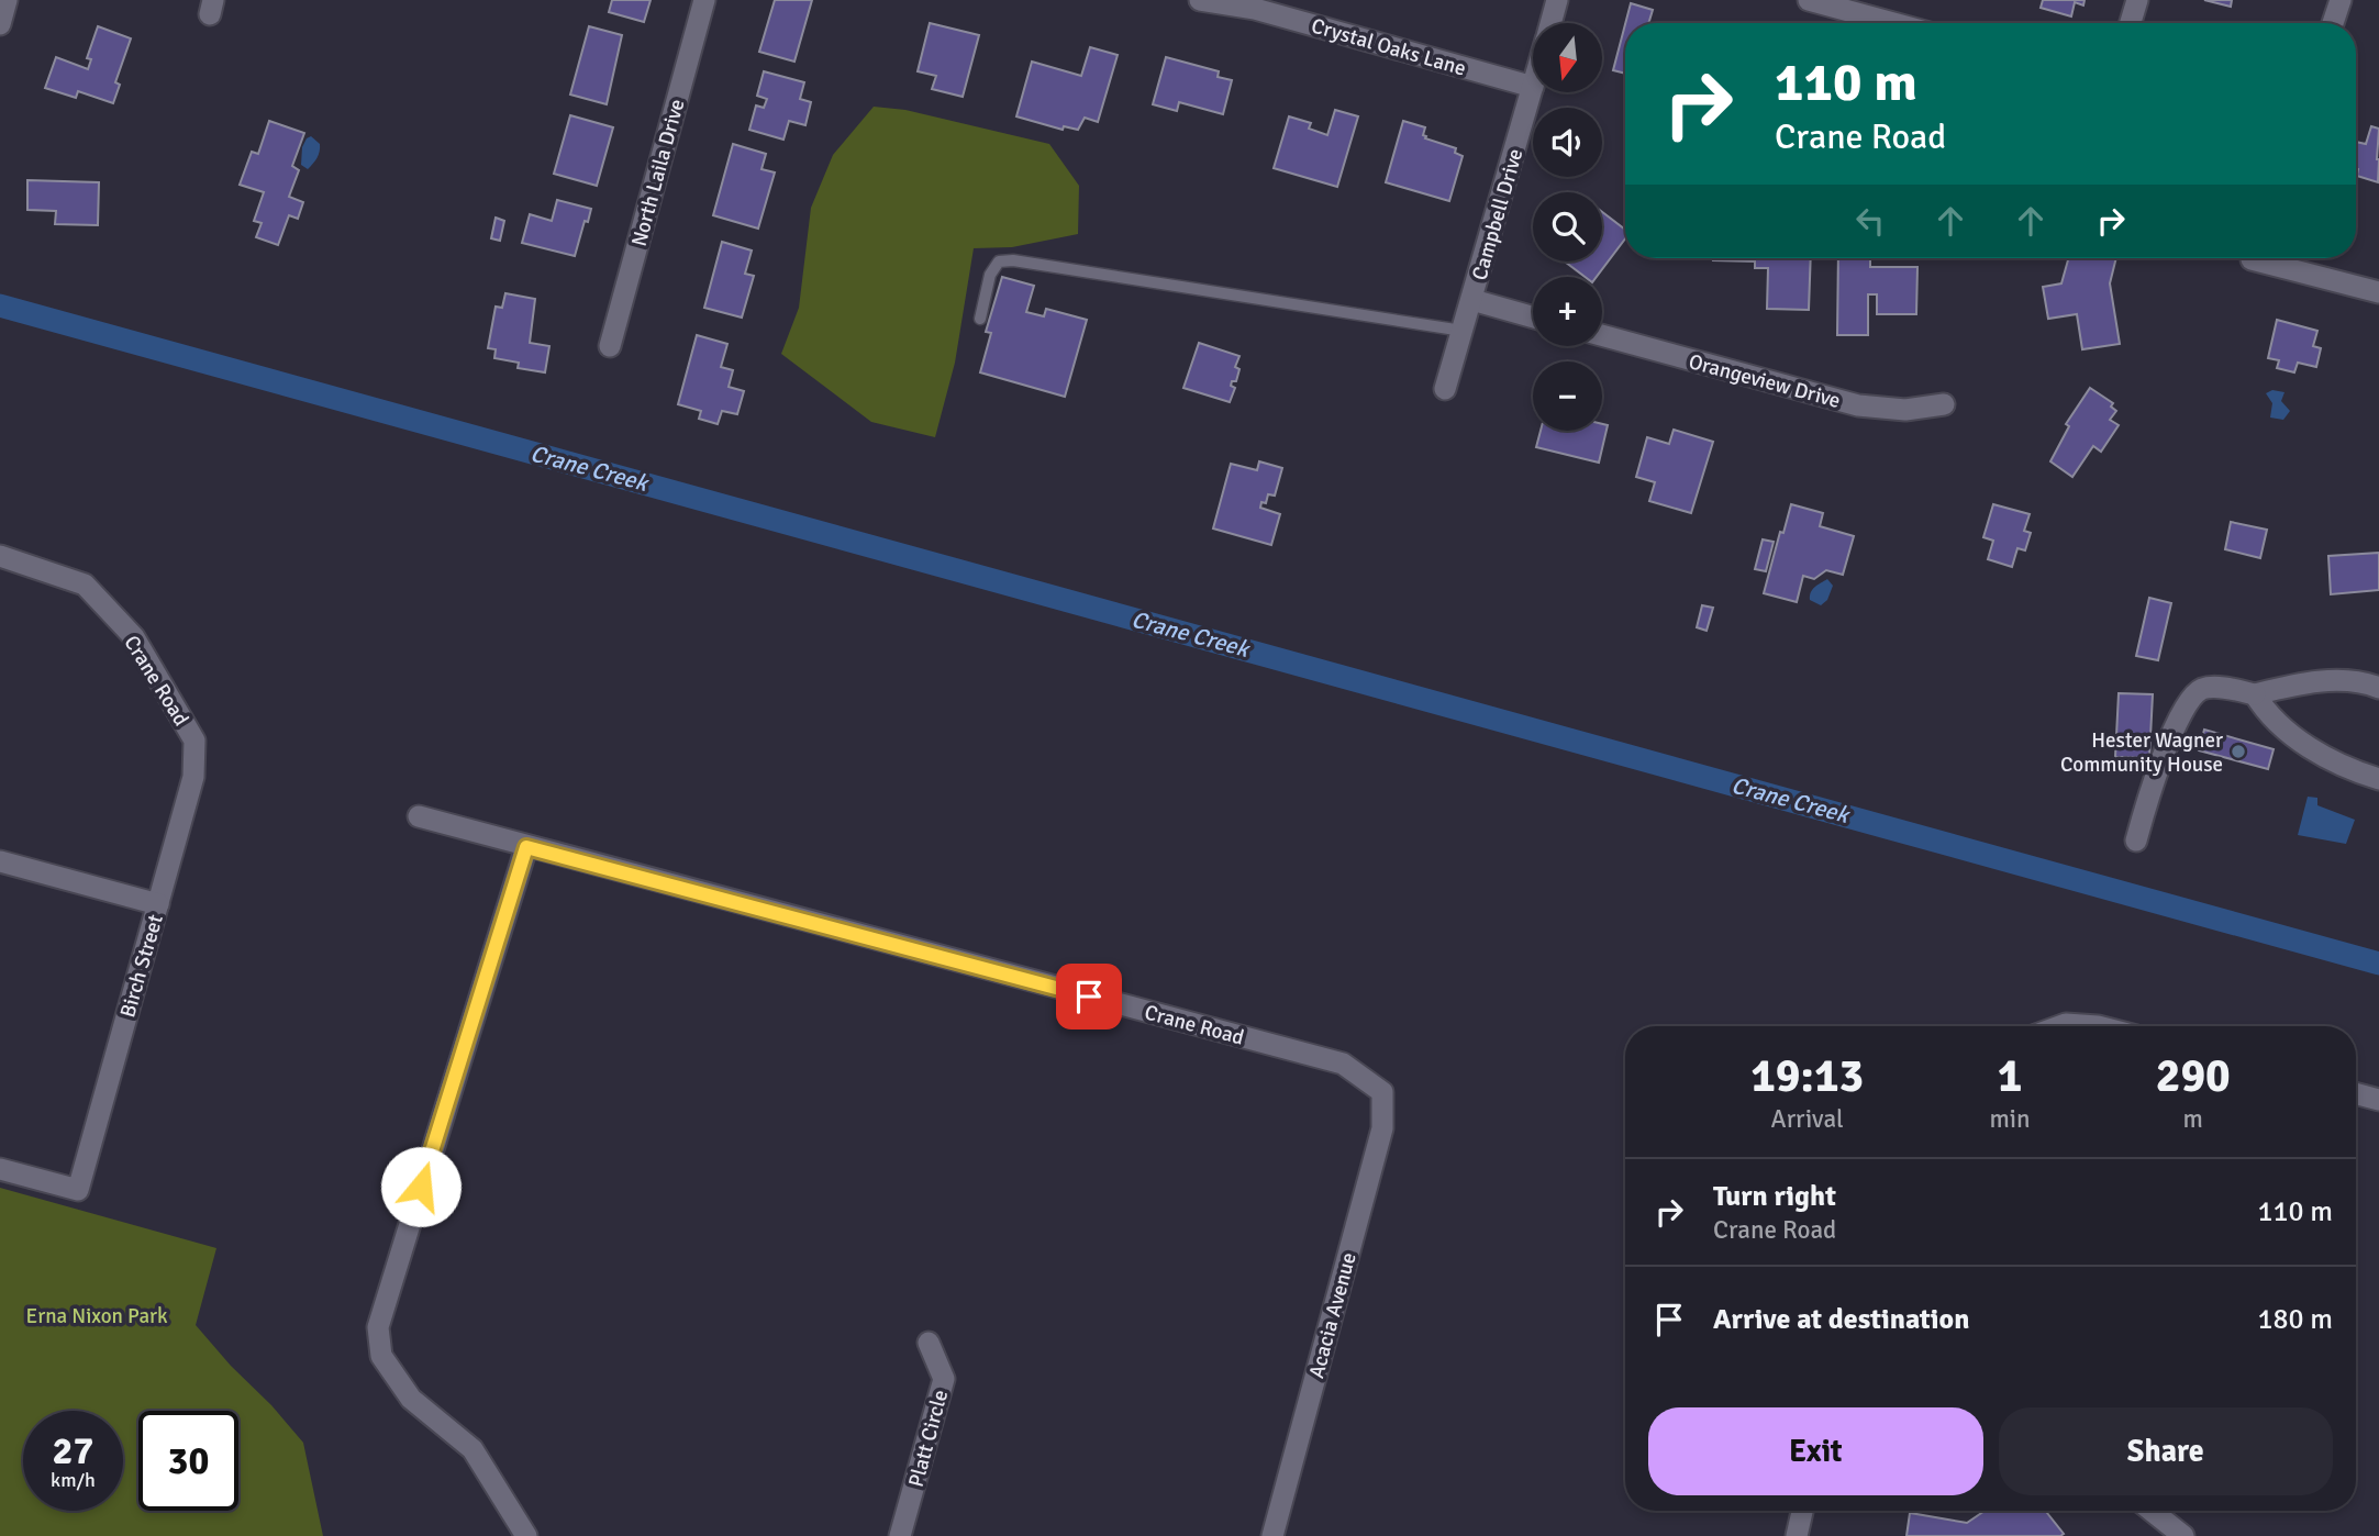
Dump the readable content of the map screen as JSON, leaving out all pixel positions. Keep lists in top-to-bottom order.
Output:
{
  "streets": {
    "street": [
      "Crystal Oaks Lane",
      "North Laila Drive",
      "Campbell Drive",
      "Orangeview Drive",
      "Crane Road",
      "Birch Street",
      "Acacia Avenue",
      "Platt Circle"
    ]
  },
  "crossings": [
    ["Crystal Oaks Lane", "Campbell Drive"],
    ["Crane Road", "Birch Street"],
    ["Crane Road", "Acacia Avenue"]
  ],
  "water": ["Crane Creek"],
  "parks": ["Erna Nixon Park"],
  "places": ["Hester Wagner Community House"],
  "north": "bottom",
  "page": {
    "map_buttons": ["+", "−"],
    "turn": ["110 m", "Crane Road"],
    "eta": [
      "19:13",
      "Arrival",
      "1",
      "min",
      "290",
      "m"
    ],
    "list": [
      {
        "name": "Turn right",
        "note": "Crane Road",
        "value": "110 m"
      },
      {
        "name": "Arrive at destination",
        "value": "180 m"
      }
    ],
    "buttons": ["Exit", "Share"],
    "speed": "27 km/h",
    "limit": "30"
  }
}
